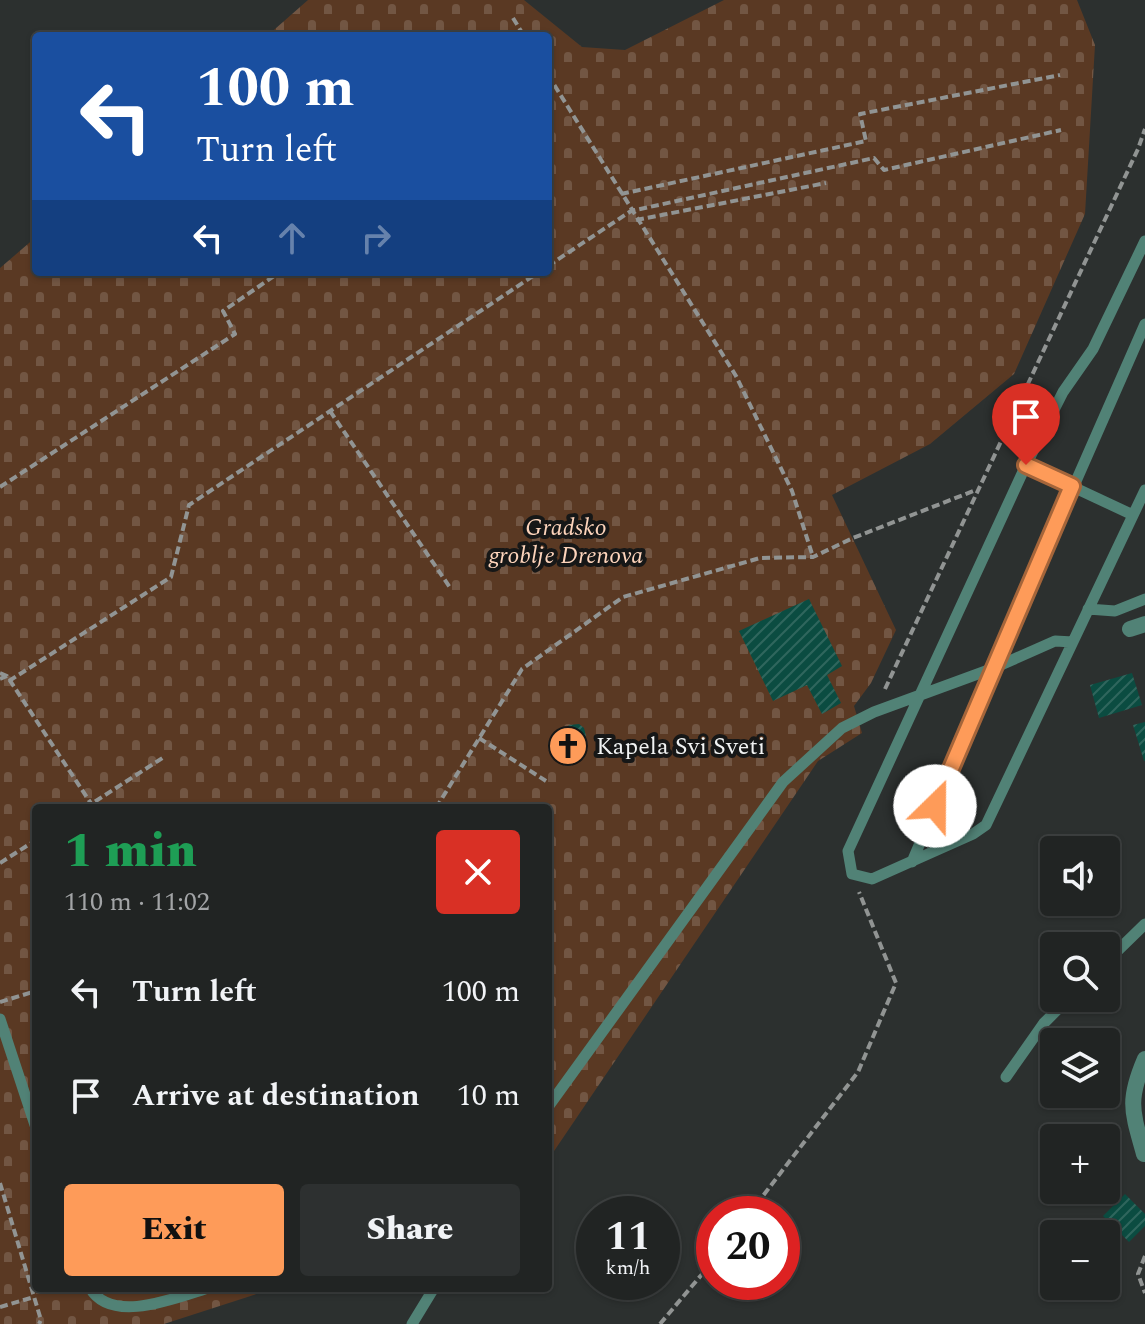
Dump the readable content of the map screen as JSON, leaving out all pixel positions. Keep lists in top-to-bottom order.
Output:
{
  "parks": ["Gradsko groblje Drenova"],
  "places": {
    "church": ["Kapela Svi Sveti"]
  },
  "page": {
    "turn": ["100 m", "Turn left"],
    "heading": ["1 min", "110 m · 11:02"],
    "map_buttons": ["+", "−"],
    "list": [
      {
        "name": "Turn left",
        "value": "100 m"
      },
      {
        "name": "Arrive at destination",
        "value": "10 m"
      }
    ],
    "buttons": ["Exit", "Share"],
    "speed": "11 km/h",
    "limit": "20"
  }
}
